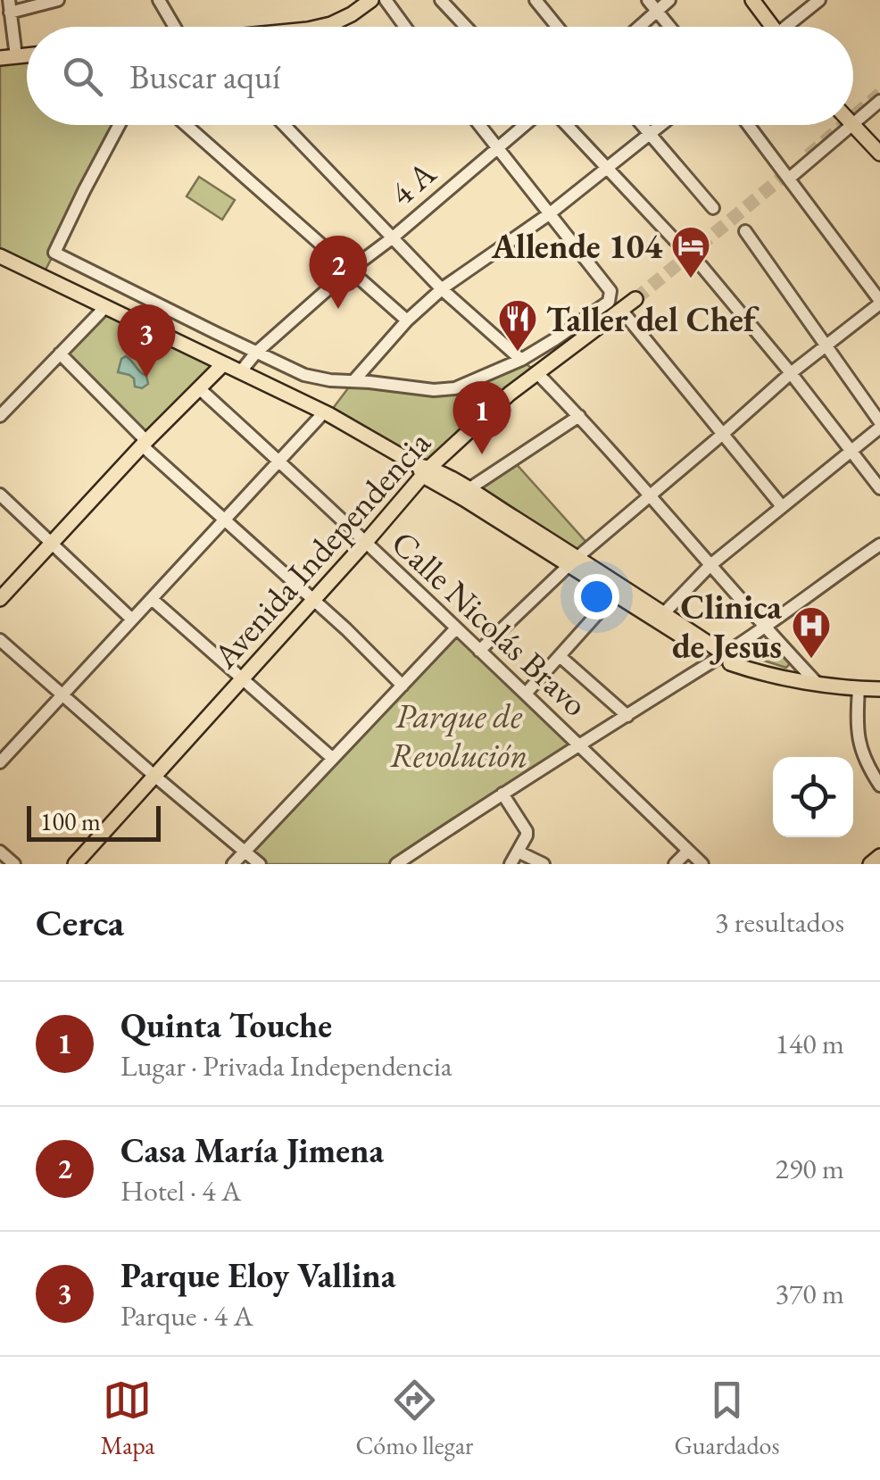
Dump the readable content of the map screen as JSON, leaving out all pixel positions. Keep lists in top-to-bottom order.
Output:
{
  "streets": {
    "main road": ["Avenida Independencia"],
    "street": ["4 A", "Calle Nicolás Bravo"]
  },
  "crossings": [
    ["Avenida Independencia", "Calle Nicolás Bravo"]
  ],
  "parks": ["Parque de Revolución"],
  "places": {
    "hotel": ["Allende 104"],
    "restaurant": ["Taller del Chef"],
    "hospital": ["Clinica de Jesus"]
  },
  "scale_bar": "100 m",
  "page": {
    "search": "Buscar aquí",
    "pins": ["2", "3", "1"],
    "scale": "100 m",
    "heading": ["Cerca", "3 resultados"],
    "list": [
      {
        "mark": "1",
        "name": "Quinta Touche",
        "note": "Lugar · Privada Independencia",
        "value": "140 m"
      },
      {
        "mark": "2",
        "name": "Casa María Jimena",
        "note": "Hotel · 4 A",
        "value": "290 m"
      },
      {
        "mark": "3",
        "name": "Parque Eloy Vallina",
        "note": "Parque · 4 A",
        "value": "370 m"
      }
    ],
    "nav": ["Mapa", "Cómo llegar", "Guardados"]
  }
}
